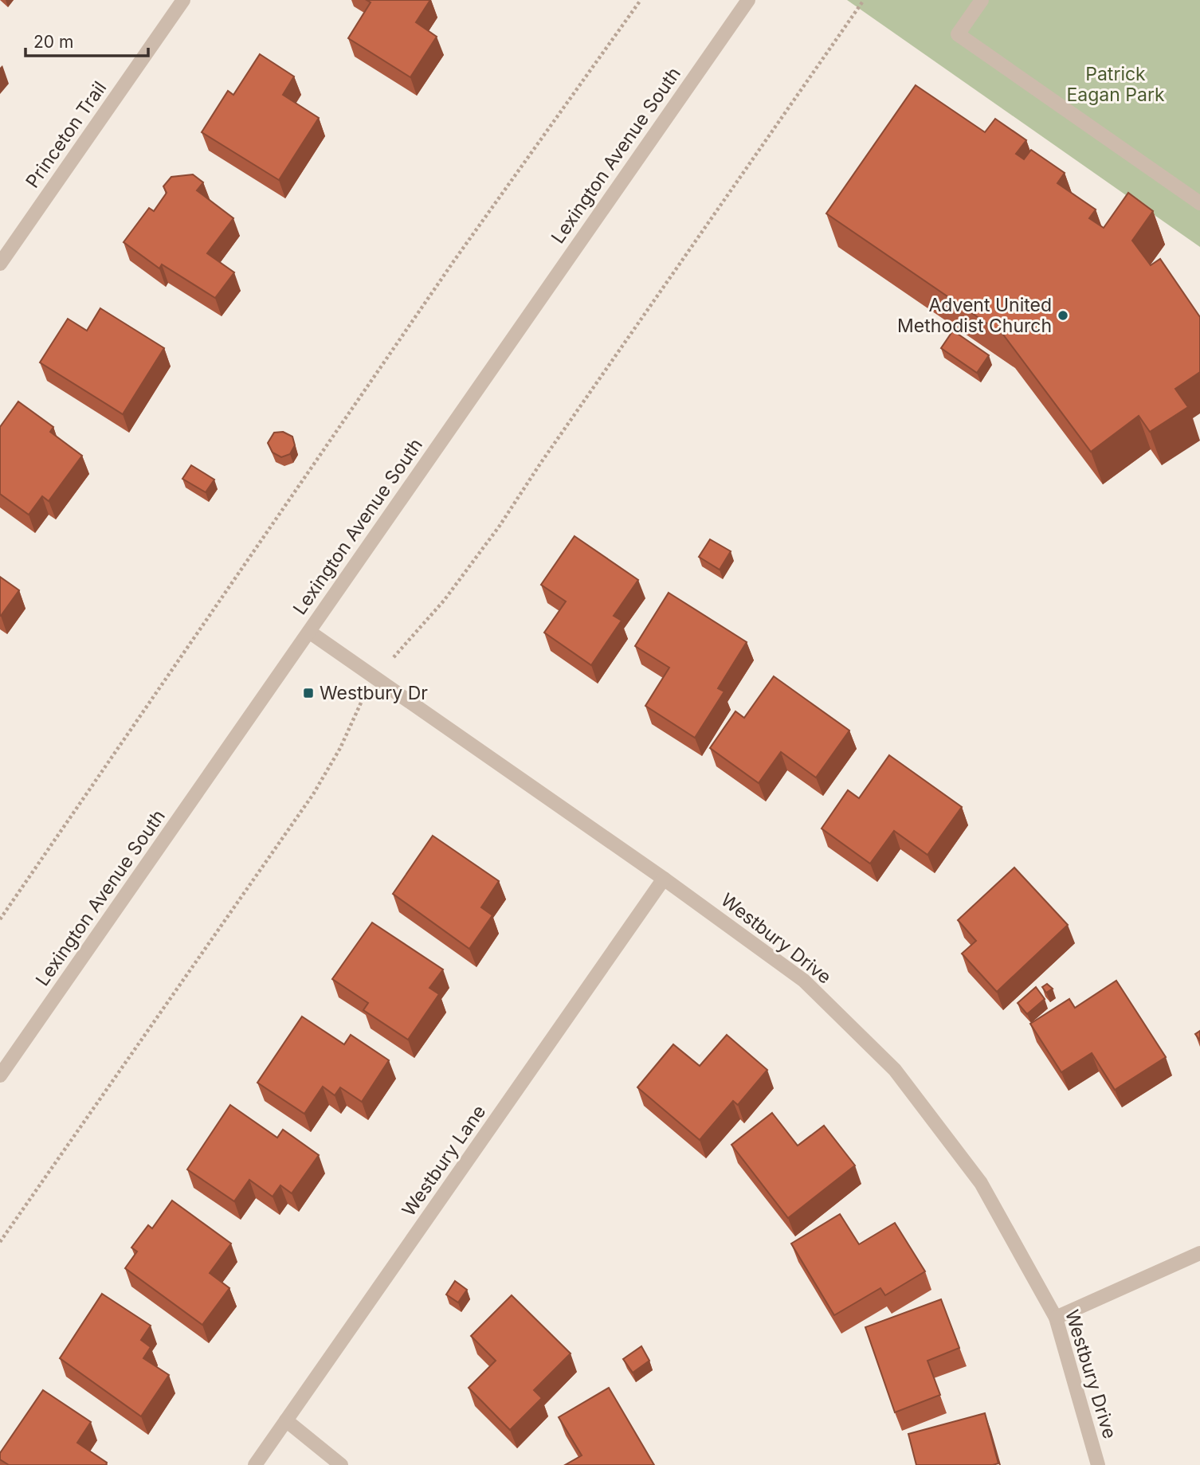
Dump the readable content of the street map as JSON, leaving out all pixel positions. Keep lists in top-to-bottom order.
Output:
{
  "streets": {
    "street": [
      "Princeton Trail",
      "Lexington Avenue South",
      "Westbury Drive",
      "Westbury Lane"
    ]
  },
  "crossings": [
    ["Lexington Avenue South", "Westbury Drive"],
    ["Westbury Drive", "Westbury Lane"]
  ],
  "parks": ["Patrick Eagan Park"],
  "places": {
    "other": ["Advent United Methodist Church"],
    "transit": ["Westbury Dr"]
  },
  "scale_bar": "20 m"
}
